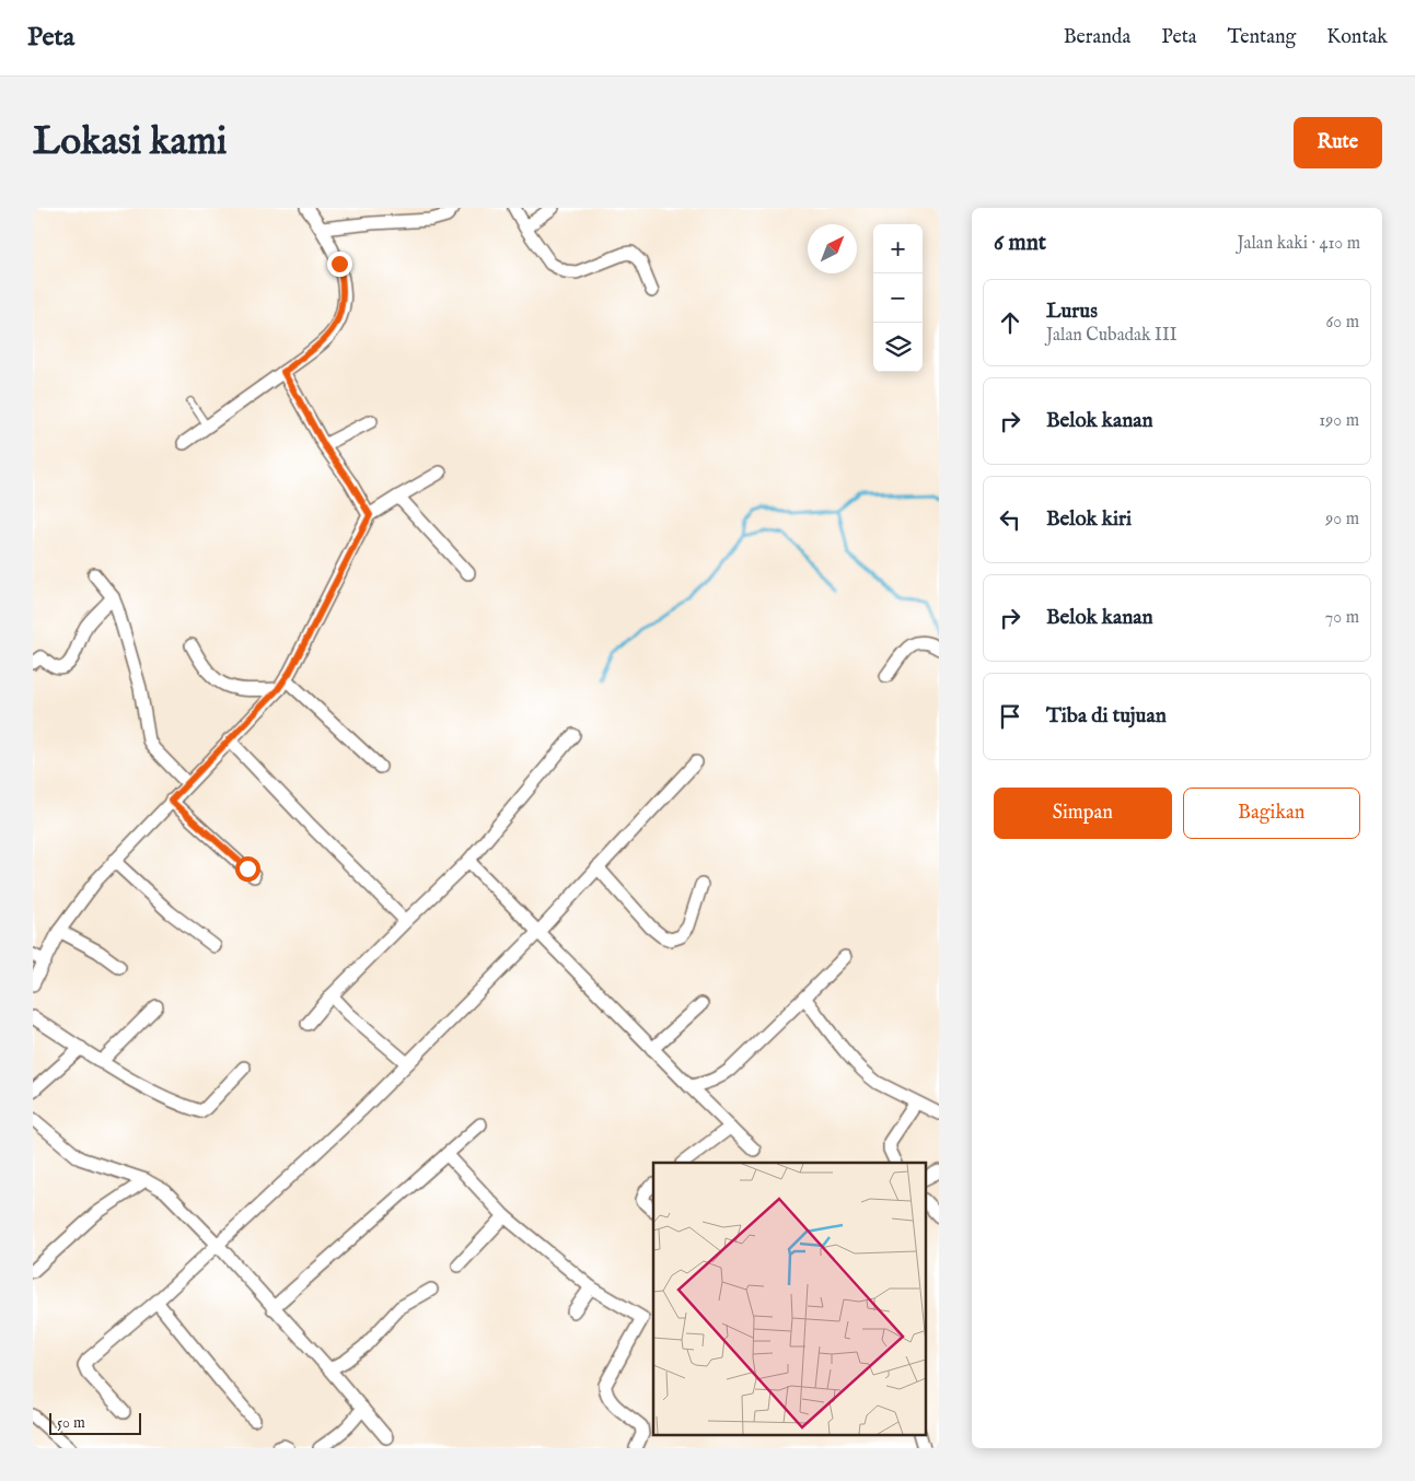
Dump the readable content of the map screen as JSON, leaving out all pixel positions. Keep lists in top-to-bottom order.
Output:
{
  "scale_bar": "50 m",
  "north": "top right",
  "page": {
    "header": "Peta",
    "nav": [
      "Beranda",
      "Peta",
      "Tentang",
      "Kontak"
    ],
    "buttons": [
      "Rute",
      ["Simpan", "Bagikan"]
    ],
    "title": "Lokasi kami",
    "heading": ["6 mnt", "Jalan kaki · 410 m"],
    "map_buttons": ["+", "−"],
    "list": [
      ["Lurus", "Jalan Cubadak III", "60 m"],
      ["Belok kanan", "190 m"],
      ["Belok kiri", "90 m"],
      ["Belok kanan", "70 m"],
      "Tiba di tujuan"
    ],
    "scale": "50 m"
  }
}
